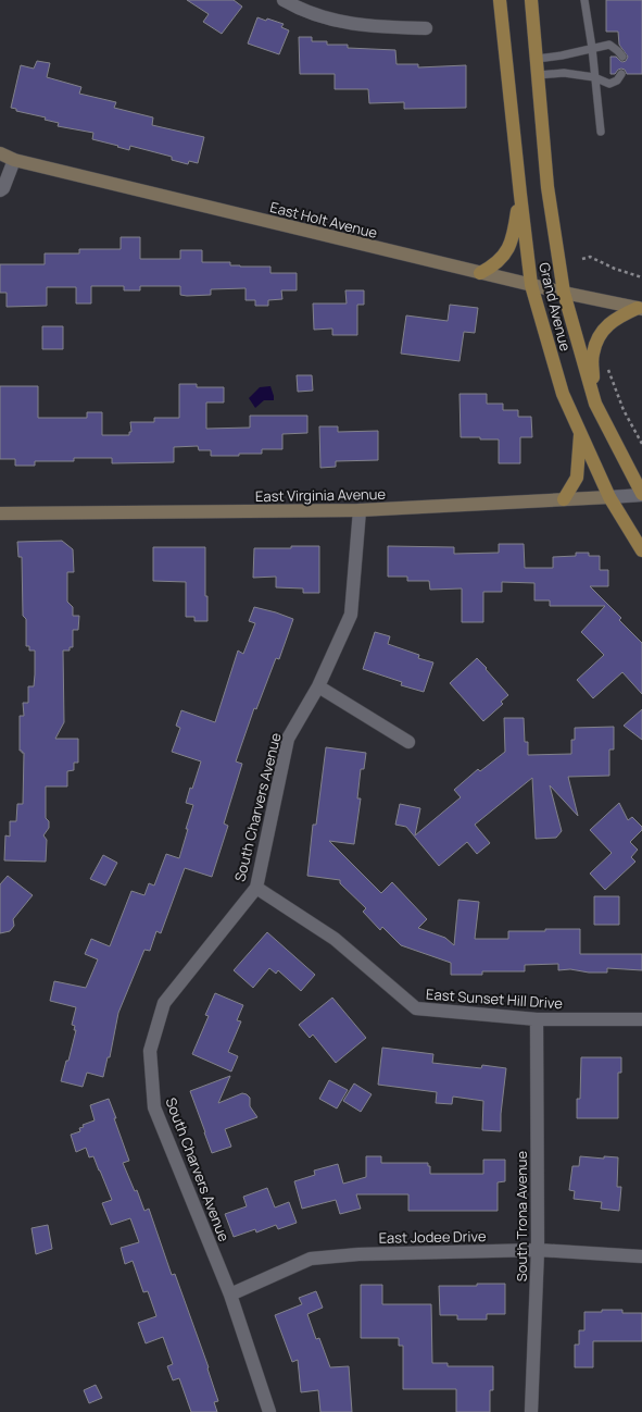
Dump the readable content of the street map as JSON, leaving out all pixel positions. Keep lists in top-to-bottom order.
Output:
{
  "streets": {
    "main road": ["Grand Avenue"],
    "street": [
      "East Holt Avenue",
      "East Virginia Avenue",
      "South Charvers Avenue",
      "East Sunset Hill Drive",
      "South Trona Avenue",
      "East Jodee Drive"
    ]
  },
  "crossings": [
    ["East Holt Avenue", "Grand Avenue"],
    ["Grand Avenue", "East Virginia Avenue"],
    ["East Virginia Avenue", "South Charvers Avenue"],
    ["South Charvers Avenue", "East Sunset Hill Drive"],
    ["South Charvers Avenue", "East Jodee Drive"],
    ["East Sunset Hill Drive", "South Trona Avenue"],
    ["South Trona Avenue", "East Jodee Drive"]
  ]
}
